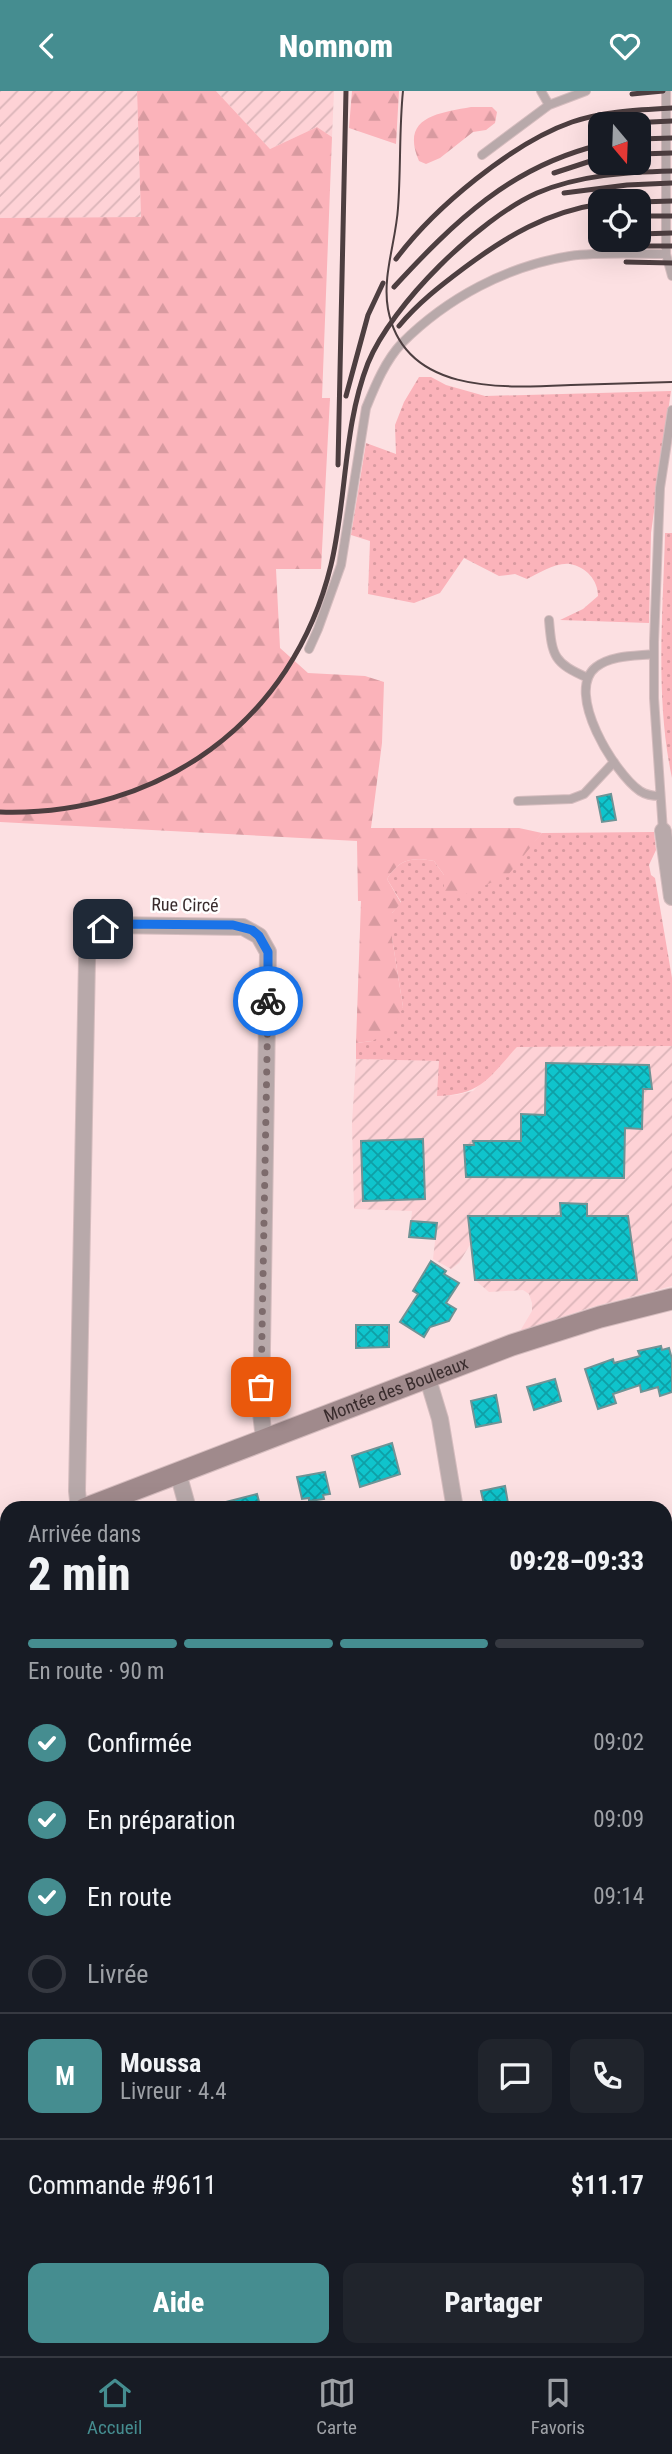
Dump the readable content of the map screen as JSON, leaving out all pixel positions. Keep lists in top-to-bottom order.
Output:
{
  "streets": {
    "street": ["Rue Circé", "Montée des Bouleaux"]
  },
  "crossings": [
    ["Rue Circé", "Montée des Bouleaux"]
  ],
  "north": "bottom",
  "page": {
    "header": "Nomnom",
    "heading": ["2 min", "Arrivée dans", "09:28–09:33"],
    "panel": [
      "Moussa",
      "Livreur · 4.4",
      "Commande #9611",
      "$11.17"
    ],
    "bar": "En route · 90 m",
    "list": [
      ["Confirmée", "09:02"],
      ["En préparation", "09:09"],
      ["En route", "09:14"],
      "Livrée"
    ],
    "round": "M",
    "buttons": ["Aide", "Partager"],
    "tabs": ["Accueil", "Carte", "Favoris"]
  }
}
